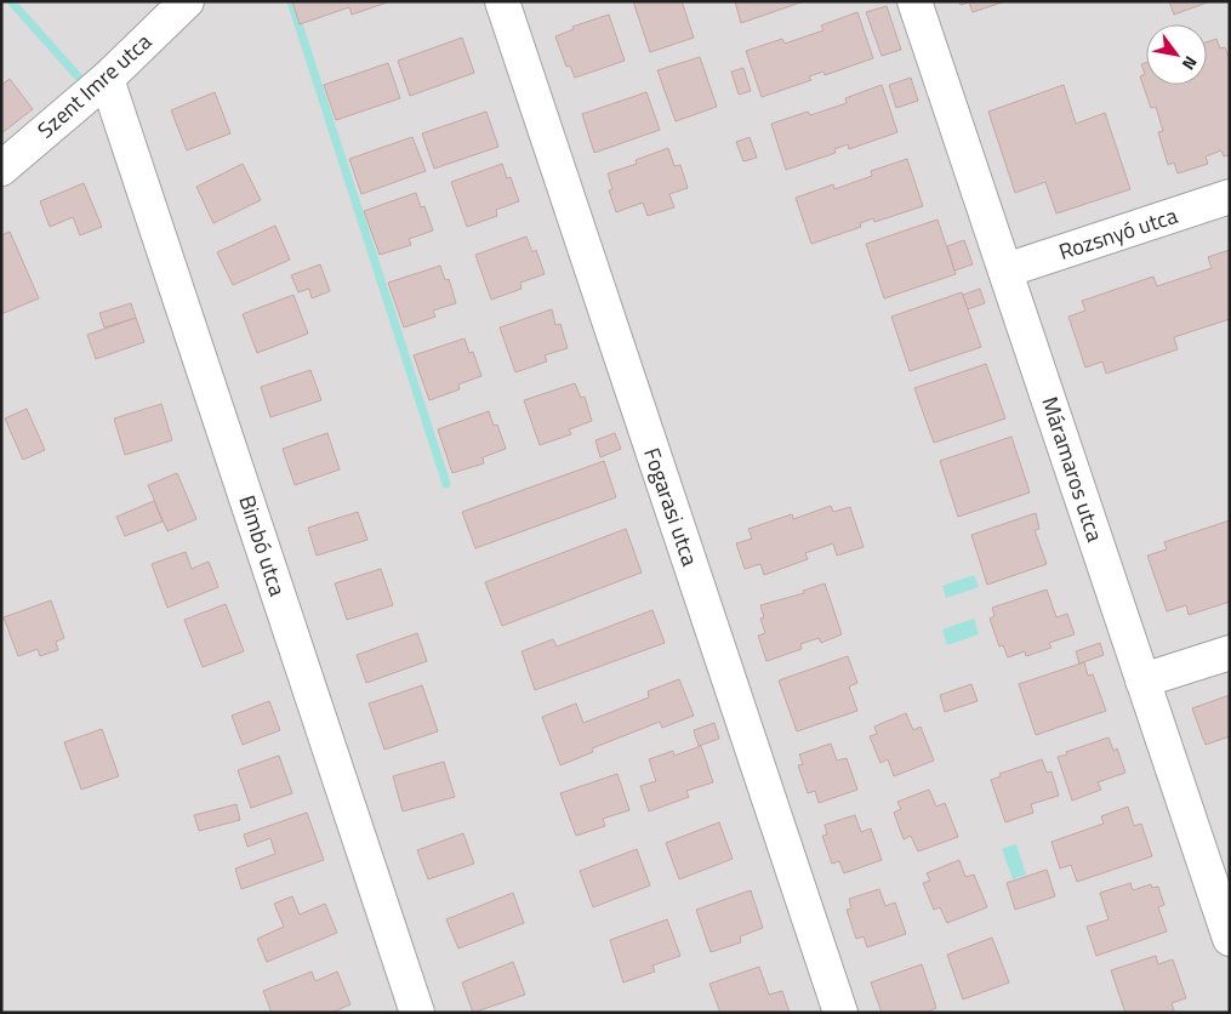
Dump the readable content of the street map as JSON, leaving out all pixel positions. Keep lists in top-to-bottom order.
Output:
{
  "streets": {
    "street": [
      "Szent Imre utca",
      "Rozsnyó utca",
      "Máramaros utca",
      "Fogarasi utca",
      "Bimbó utca"
    ]
  },
  "crossings": [
    ["Szent Imre utca", "Bimbó utca"],
    ["Rozsnyó utca", "Máramaros utca"]
  ],
  "north": "bottom right"
}
